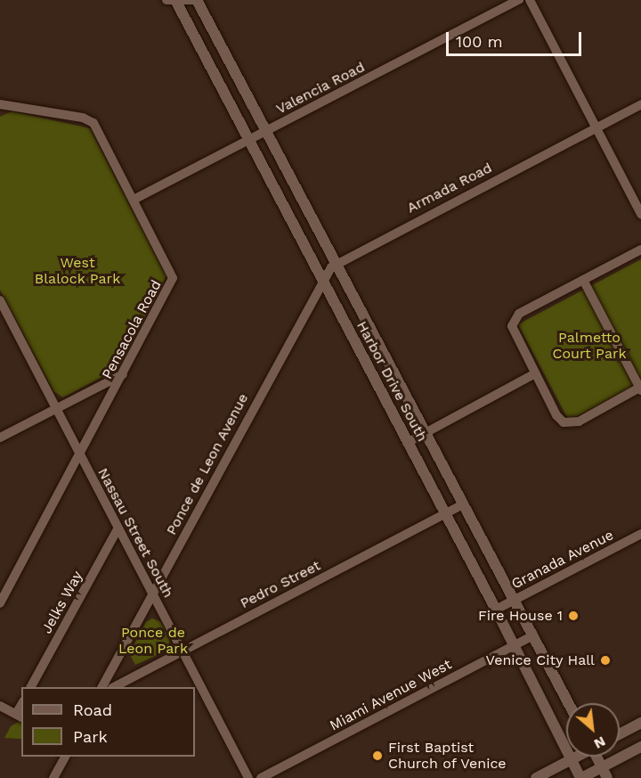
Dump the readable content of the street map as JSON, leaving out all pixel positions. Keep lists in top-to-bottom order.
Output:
{
  "streets": {
    "street": [
      "Valencia Road",
      "Armada Road",
      "Pensacola Road",
      "Harbor Drive South",
      "Ponce de Leon Avenue",
      "Nassau Street South",
      "Granada Avenue",
      "Pedro Street",
      "Jelks Way",
      "Miami Avenue West"
    ]
  },
  "crossings": [
    ["Valencia Road", "Pensacola Road"],
    ["Valencia Road", "Harbor Drive South"],
    ["Armada Road", "Harbor Drive South"],
    ["Armada Road", "Ponce de Leon Avenue"],
    ["Pensacola Road", "Nassau Street South"],
    ["Harbor Drive South", "Ponce de Leon Avenue"],
    ["Harbor Drive South", "Granada Avenue"],
    ["Harbor Drive South", "Pedro Street"],
    ["Harbor Drive South", "Miami Avenue West"],
    ["Ponce de Leon Avenue", "Nassau Street South"],
    ["Nassau Street South", "Pedro Street"],
    ["Nassau Street South", "Jelks Way"]
  ],
  "parks": ["West Blalock Park", "Palmetto Court Park", "Ponce de Leon Park"],
  "places": ["Fire House 1", "Venice City Hall", "First Baptist Church of Venice"],
  "legend": ["Road", "Park"],
  "scale_bar": "100 m",
  "north": "bottom right"
}
